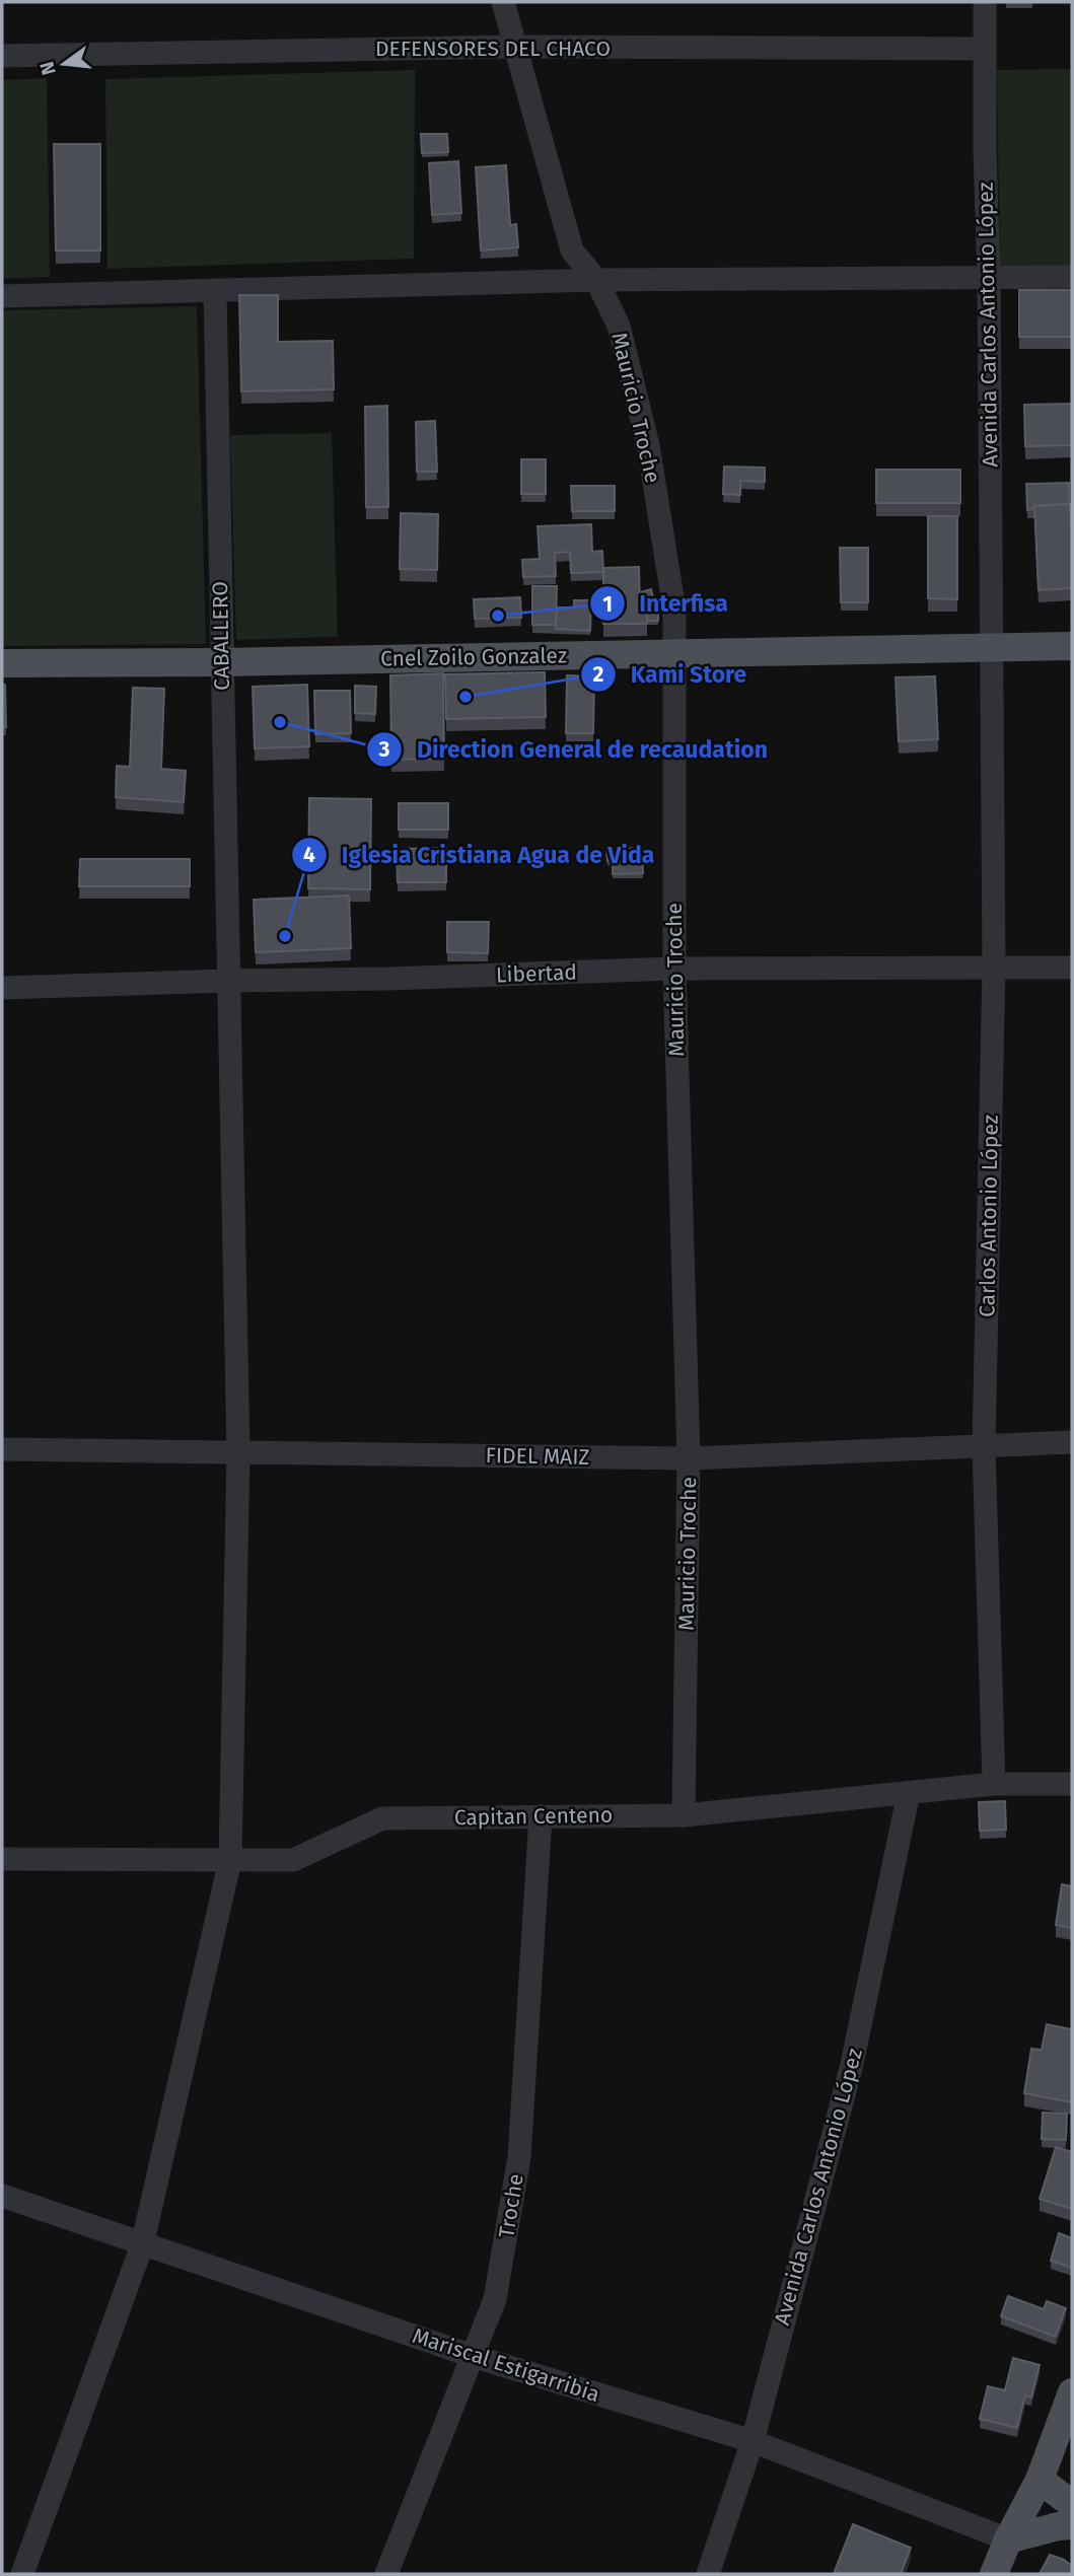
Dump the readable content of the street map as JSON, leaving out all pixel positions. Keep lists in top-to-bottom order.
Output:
{
  "streets": {
    "main road": ["Cnel Zoilo Gonzalez"],
    "street": [
      "DEFENSORES DEL CHACO",
      "Avenida Carlos Antonio López",
      "Mauricio Troche",
      "CABALLERO",
      "Libertad",
      "Carlos Antonio López",
      "FIDEL MAIZ",
      "Capitan Centeno",
      "Troche",
      "Mariscal Estigarribia"
    ]
  },
  "crossings": [
    ["DEFENSORES DEL CHACO", "Avenida Carlos Antonio López"],
    ["DEFENSORES DEL CHACO", "Mauricio Troche"],
    ["Avenida Carlos Antonio López", "Cnel Zoilo Gonzalez"],
    ["Avenida Carlos Antonio López", "Carlos Antonio López"],
    ["Avenida Carlos Antonio López", "Capitan Centeno"],
    ["Avenida Carlos Antonio López", "Mariscal Estigarribia"],
    ["Mauricio Troche", "Cnel Zoilo Gonzalez"],
    ["Mauricio Troche", "Libertad"],
    ["Mauricio Troche", "FIDEL MAIZ"],
    ["Mauricio Troche", "Capitan Centeno"],
    ["CABALLERO", "Cnel Zoilo Gonzalez"],
    ["CABALLERO", "Libertad"],
    ["CABALLERO", "FIDEL MAIZ"],
    ["CABALLERO", "Capitan Centeno"],
    ["CABALLERO", "Mariscal Estigarribia"],
    ["Cnel Zoilo Gonzalez", "Carlos Antonio López"],
    ["Libertad", "Carlos Antonio López"],
    ["Carlos Antonio López", "FIDEL MAIZ"],
    ["Carlos Antonio López", "Capitan Centeno"],
    ["Capitan Centeno", "Troche"],
    ["Troche", "Mariscal Estigarribia"]
  ],
  "places": [
    "Interfisa",
    "Kami Store",
    "Direction General de recaudation",
    "Iglesia Cristiana Agua de Vida"
  ],
  "north": "left"
}
